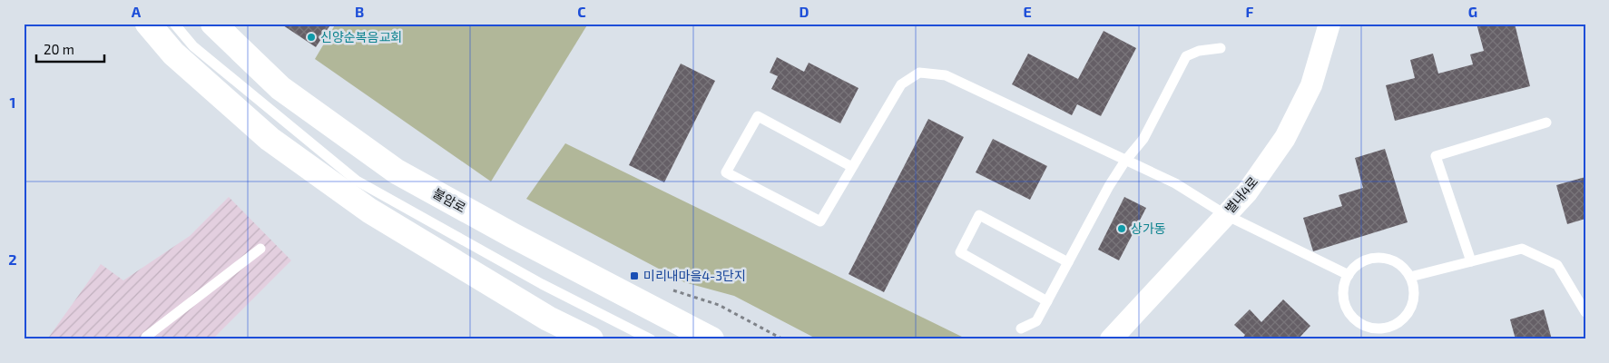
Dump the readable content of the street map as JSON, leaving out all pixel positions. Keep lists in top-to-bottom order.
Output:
{
  "streets": {
    "street": ["별내4로", "불암로"]
  },
  "places": {
    "other": ["신양순복음교회", "상가동"],
    "transit": ["미리내마을4-3단지"]
  },
  "scale_bar": "20 m",
  "grid": {
    "columns": [
      "A",
      "B",
      "C",
      "D",
      "E",
      "F",
      "G"
    ],
    "rows": ["1", "2"]
  }
}
